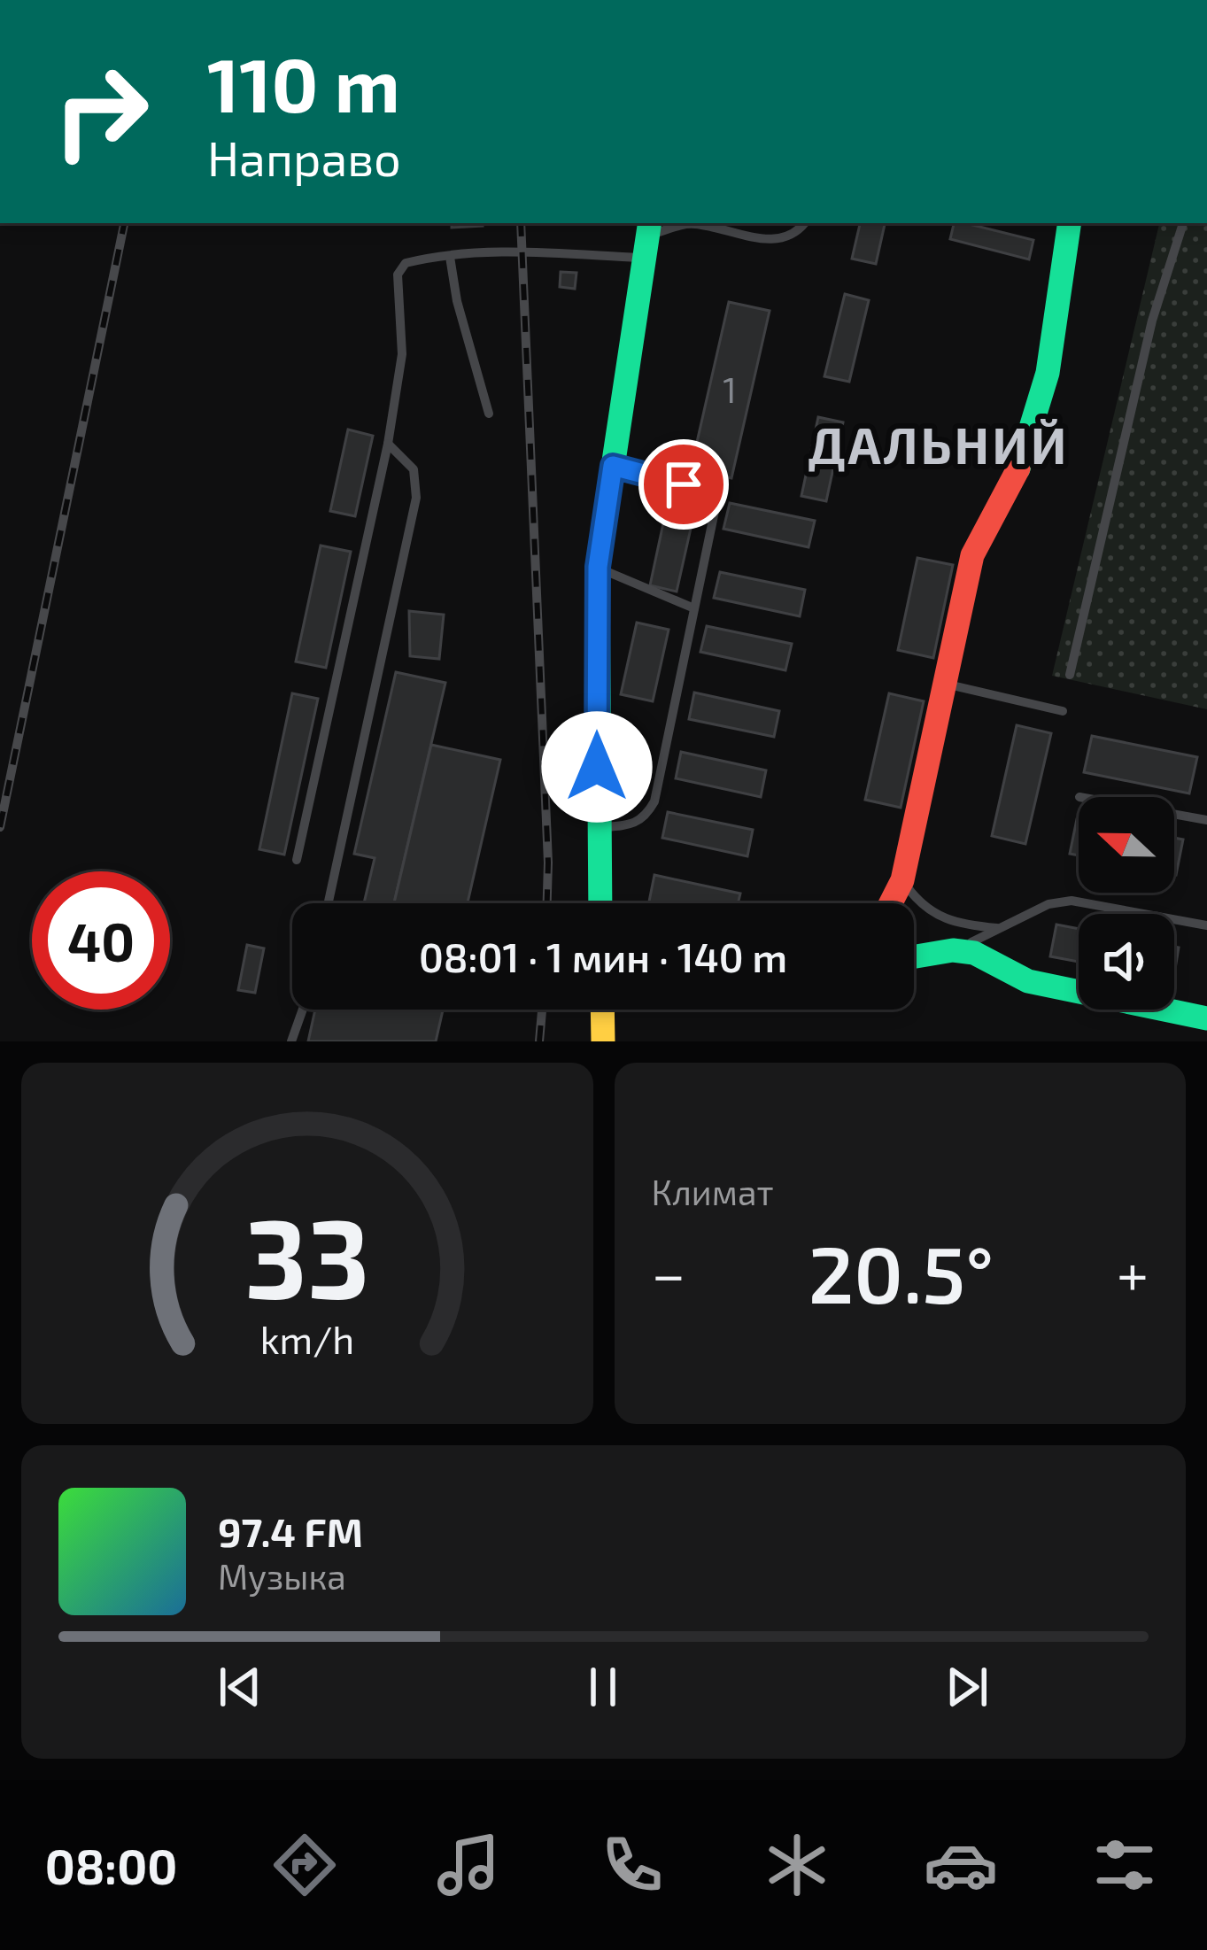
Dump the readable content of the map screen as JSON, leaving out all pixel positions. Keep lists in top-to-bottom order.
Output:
{
  "districts": ["ДАЛЬНИЙ"],
  "house_numbers": ["1"],
  "north": "left",
  "page": {
    "turn": ["110 m", "Направо"],
    "limit": "40",
    "trip": "08:01 · 1 мин · 140 m",
    "tile": "Климат",
    "heat": ["−", "20.5°", "+"],
    "song": ["97.4 FM", "Музыка"],
    "tabs": "08:00",
    "gauge": ["33", "km/h"]
  }
}
